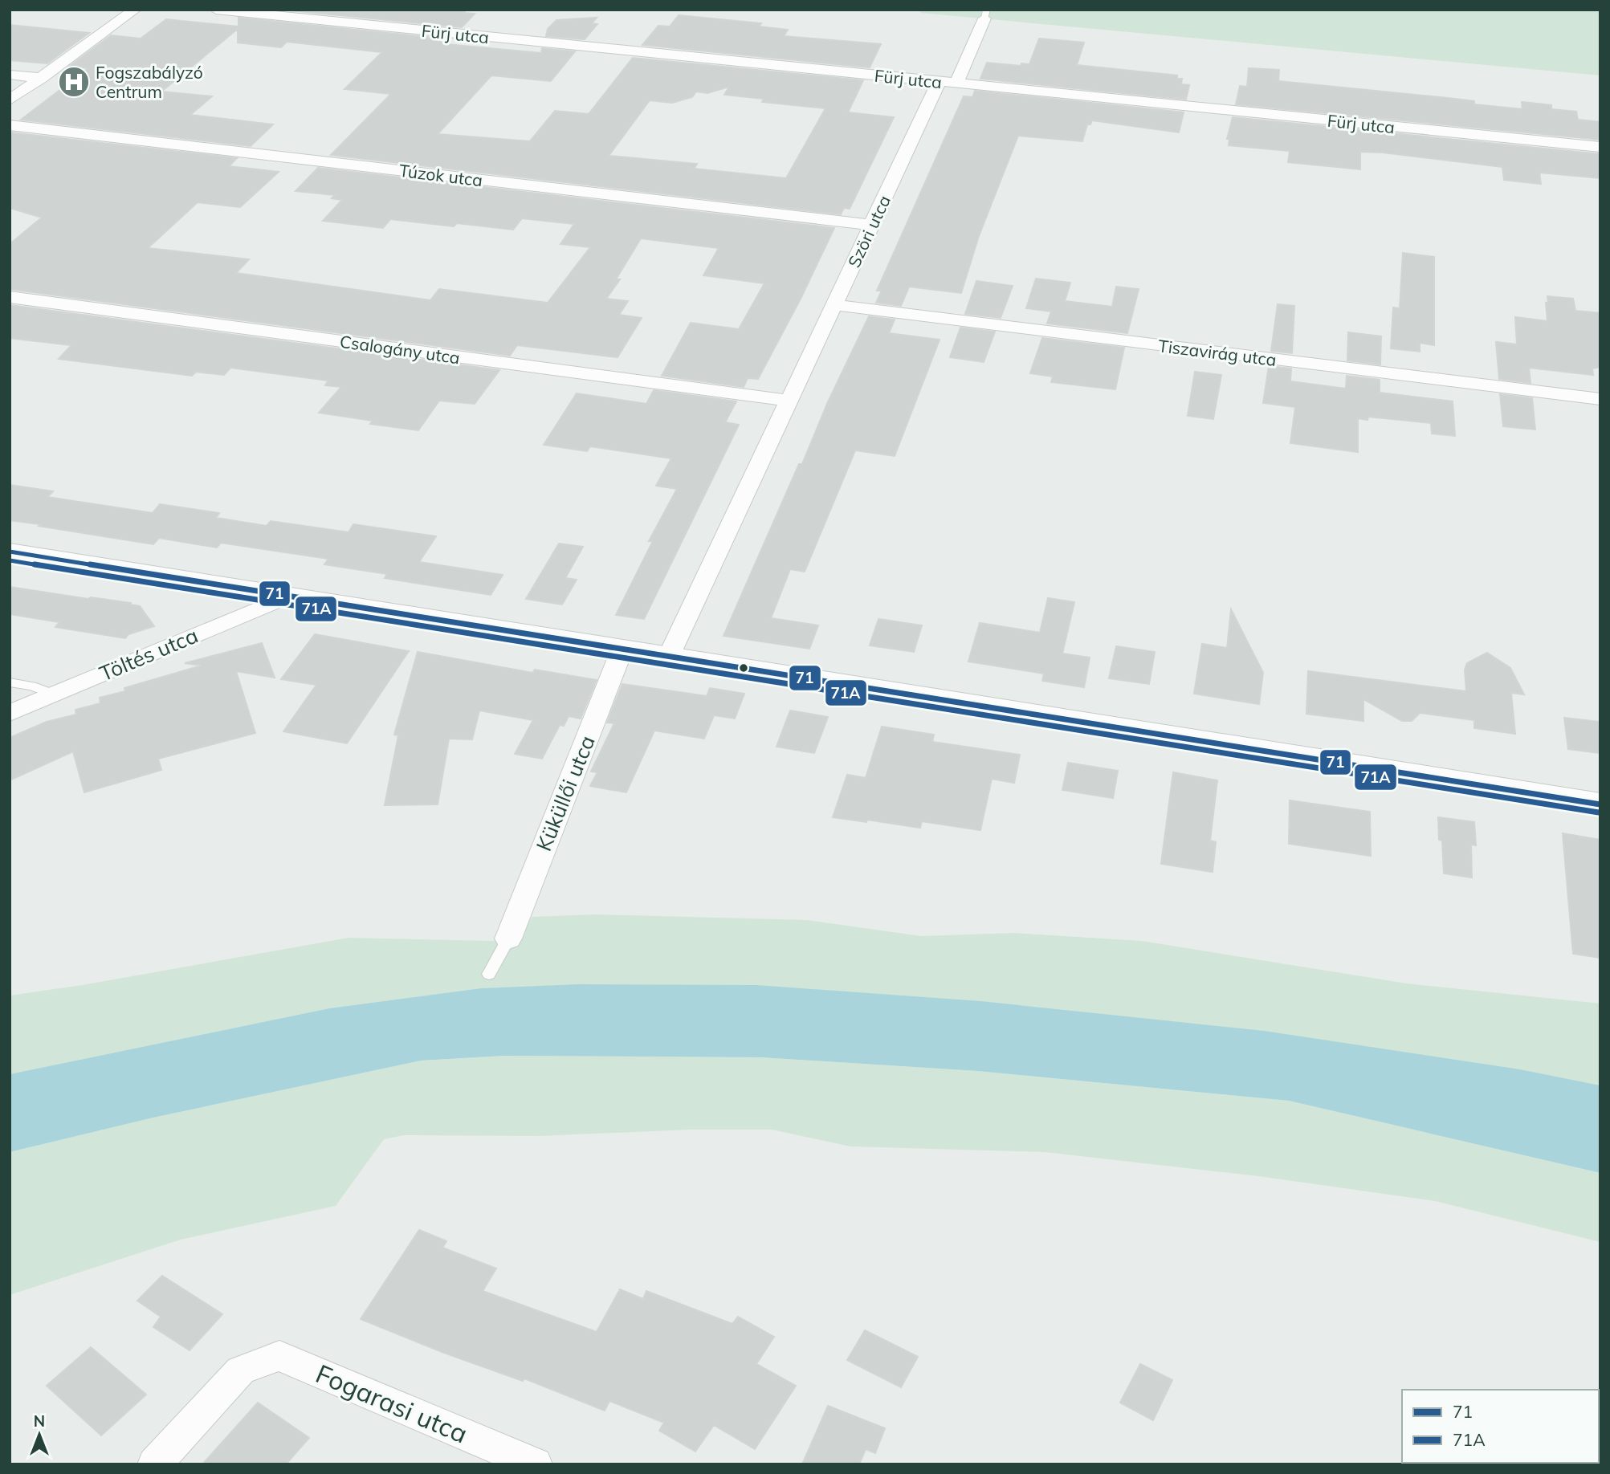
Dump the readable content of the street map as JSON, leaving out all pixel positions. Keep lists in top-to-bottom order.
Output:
{
  "streets": {
    "street": [
      "Fürj utca",
      "Túzok utca",
      "Szöri utca",
      "Csalogány utca",
      "Tiszavirág utca",
      "Töltés utca",
      "Küküllői utca",
      "Fogarasi utca"
    ]
  },
  "crossings": [
    ["Fürj utca", "Szöri utca"],
    ["Túzok utca", "Szöri utca"],
    ["Szöri utca", "Csalogány utca"],
    ["Szöri utca", "Tiszavirág utca"]
  ],
  "places": {
    "hospital": ["Fogszabályzó Centrum"]
  },
  "lines": ["transit line 71", "transit line 71A"],
  "legend": ["71", "71A"],
  "north": "top"
}
